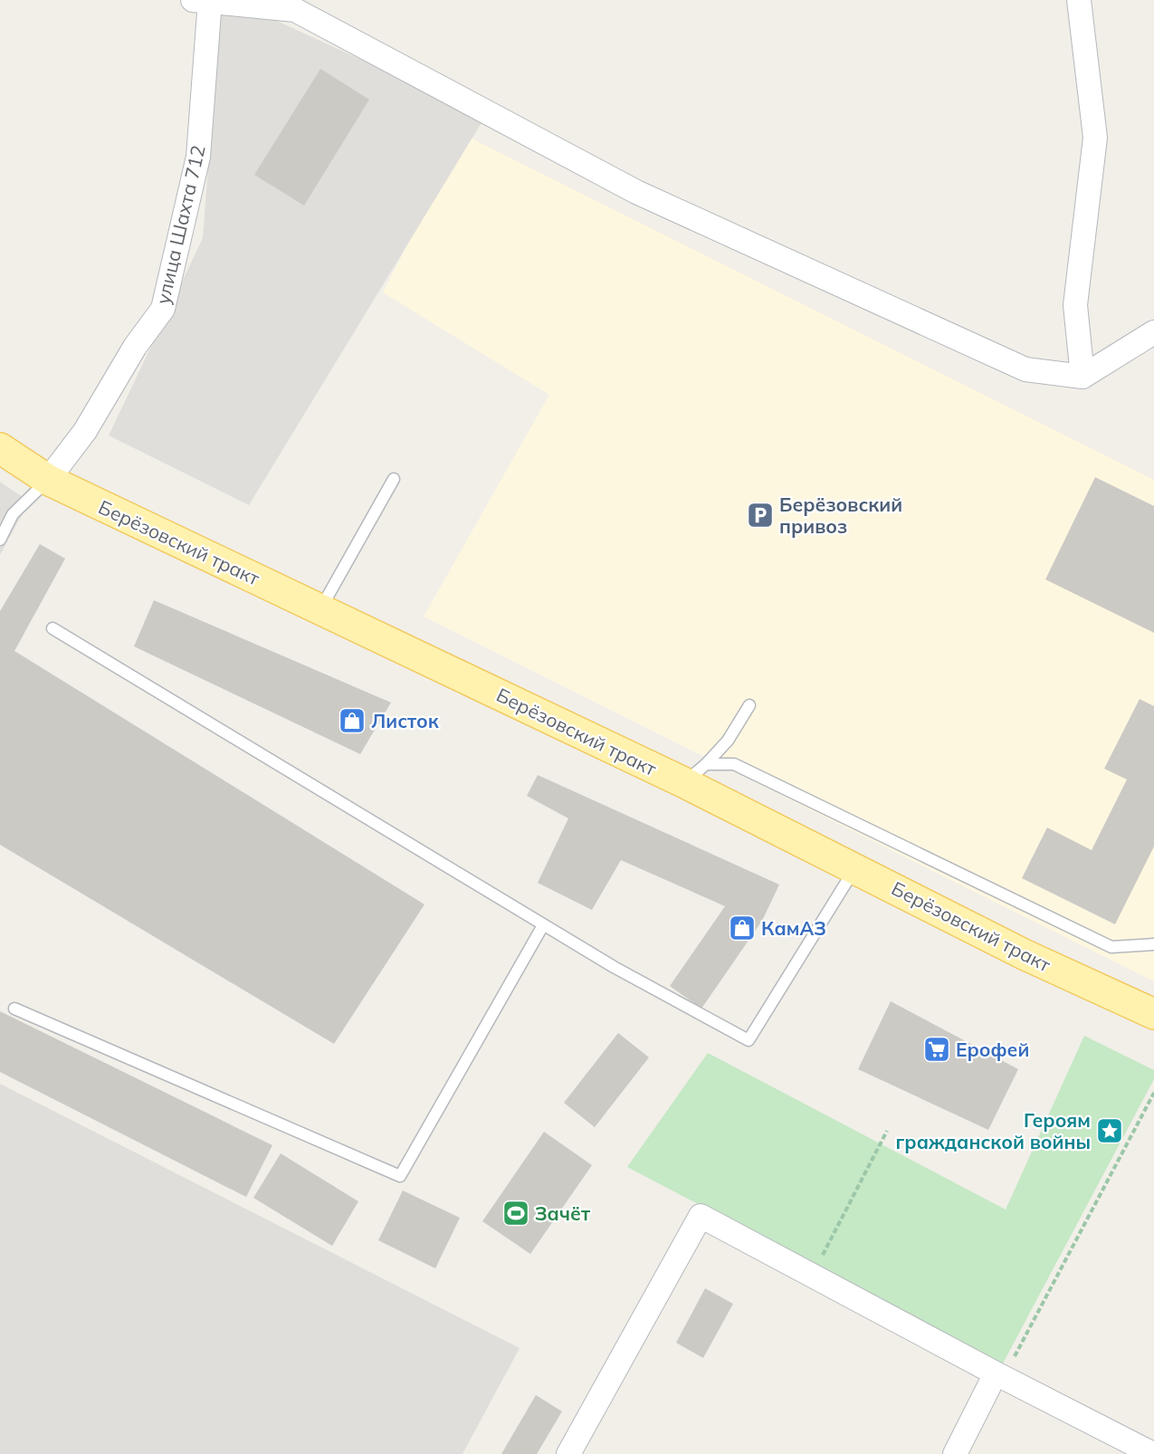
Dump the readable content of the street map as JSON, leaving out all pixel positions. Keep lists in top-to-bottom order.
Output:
{
  "streets": {
    "main road": ["Берёзовский тракт"],
    "street": ["улица Шахта 712"]
  },
  "crossings": [
    ["улица Шахта 712", "Берёзовский тракт"]
  ],
  "places": {
    "parking": ["Берёзовский привоз"],
    "shop": ["Листок", "КамАЗ"],
    "supermarket": ["Ерофей"],
    "place": ["Героям гражданской войны"],
    "sports": ["Зачёт"]
  }
}
